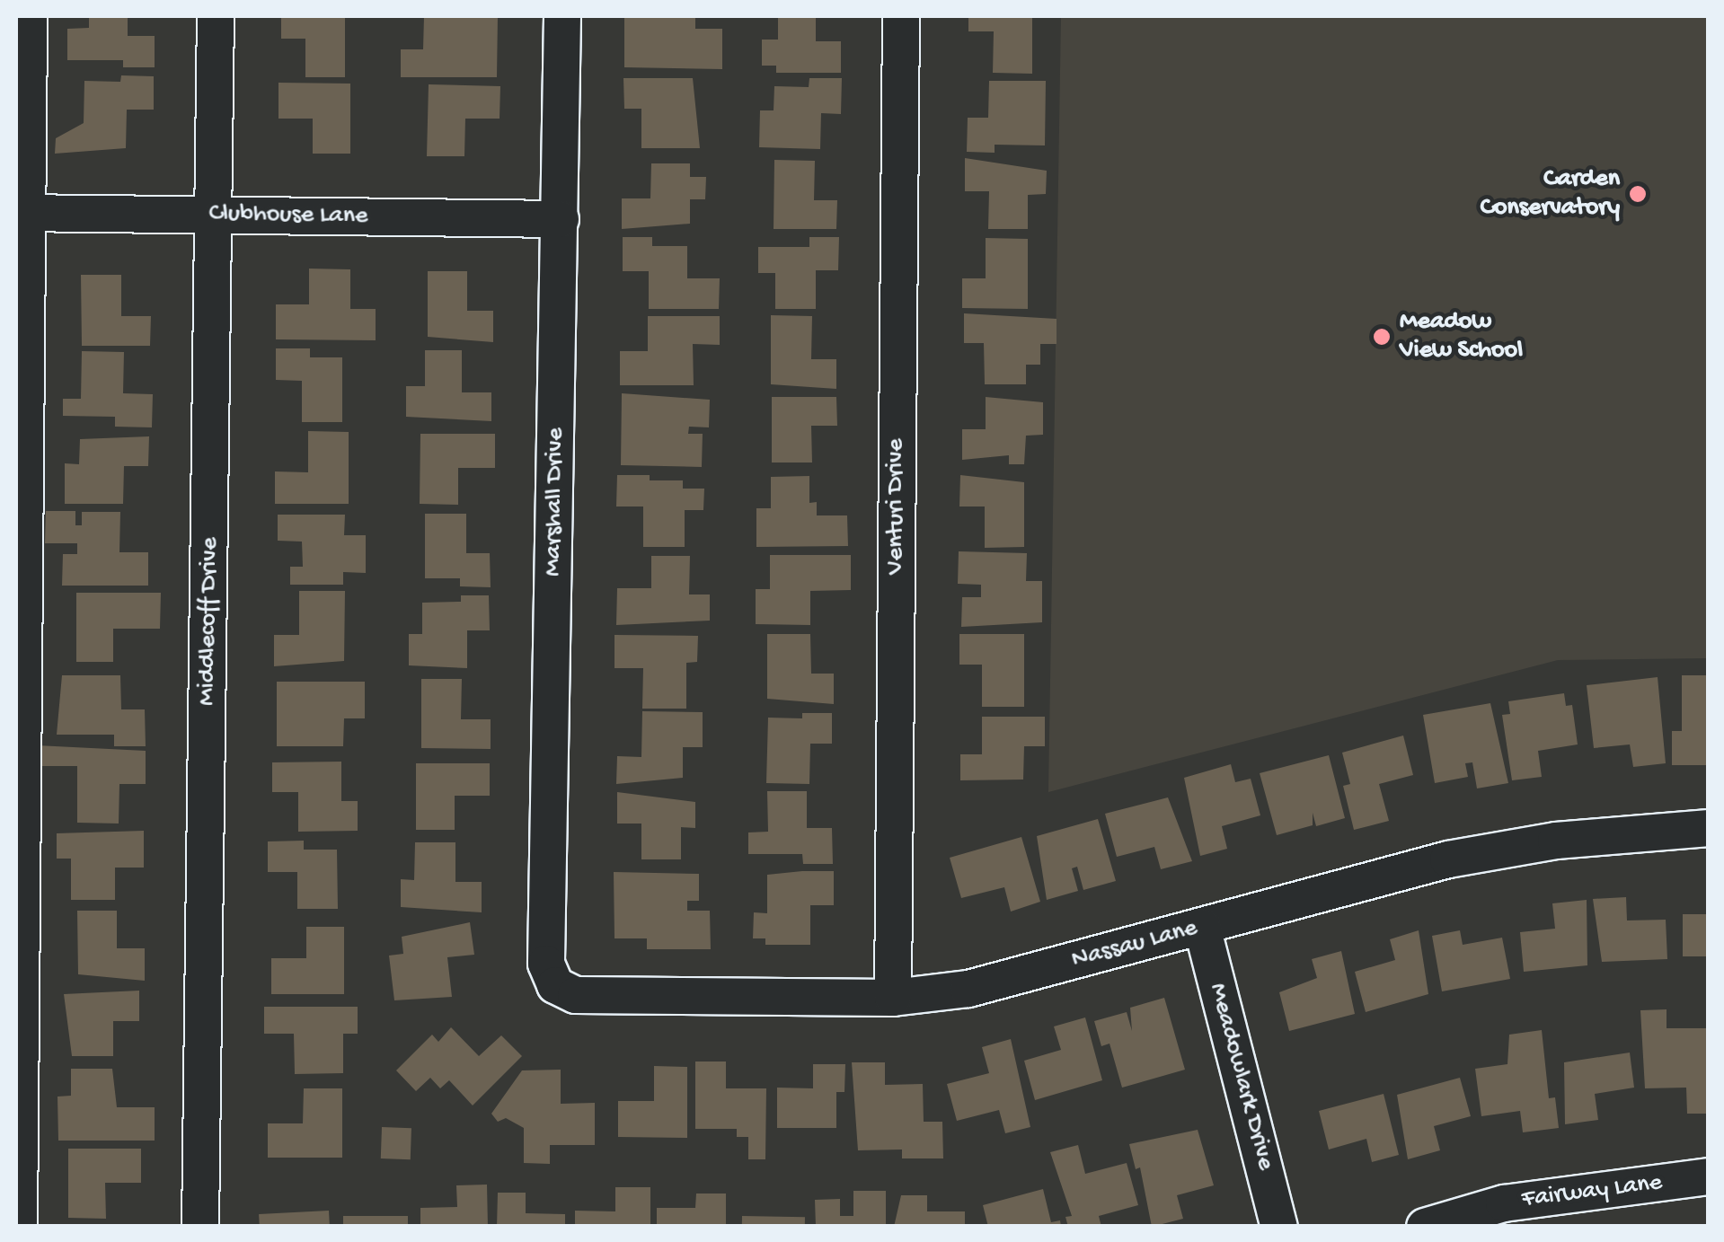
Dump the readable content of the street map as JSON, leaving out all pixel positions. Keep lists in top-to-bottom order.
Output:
{
  "streets": {
    "street": [
      "Clubhouse Lane",
      "Marshall Drive",
      "Venturi Drive",
      "Middlecoff Drive",
      "Nassau Lane",
      "Meadowlark Drive",
      "Fairway Lane"
    ]
  },
  "crossings": [
    ["Clubhouse Lane", "Marshall Drive"],
    ["Clubhouse Lane", "Middlecoff Drive"],
    ["Marshall Drive", "Nassau Lane"],
    ["Venturi Drive", "Nassau Lane"],
    ["Nassau Lane", "Meadowlark Drive"]
  ],
  "places": ["Carden Conservatory", "Meadow View School"]
}
